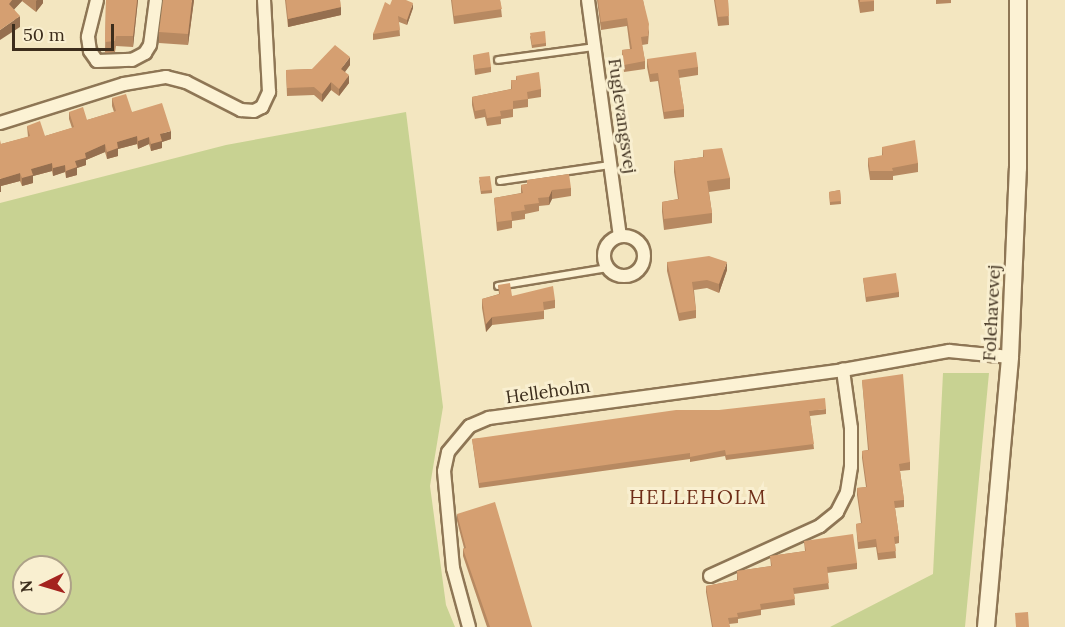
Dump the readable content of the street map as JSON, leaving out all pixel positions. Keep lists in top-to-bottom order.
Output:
{
  "streets": {
    "street": ["Fuglevangsvej", "Folehavevej", "Helleholm"]
  },
  "crossings": [
    ["Folehavevej", "Helleholm"]
  ],
  "districts": ["HELLEHOLM"],
  "scale_bar": "50 m",
  "north": "left"
}
